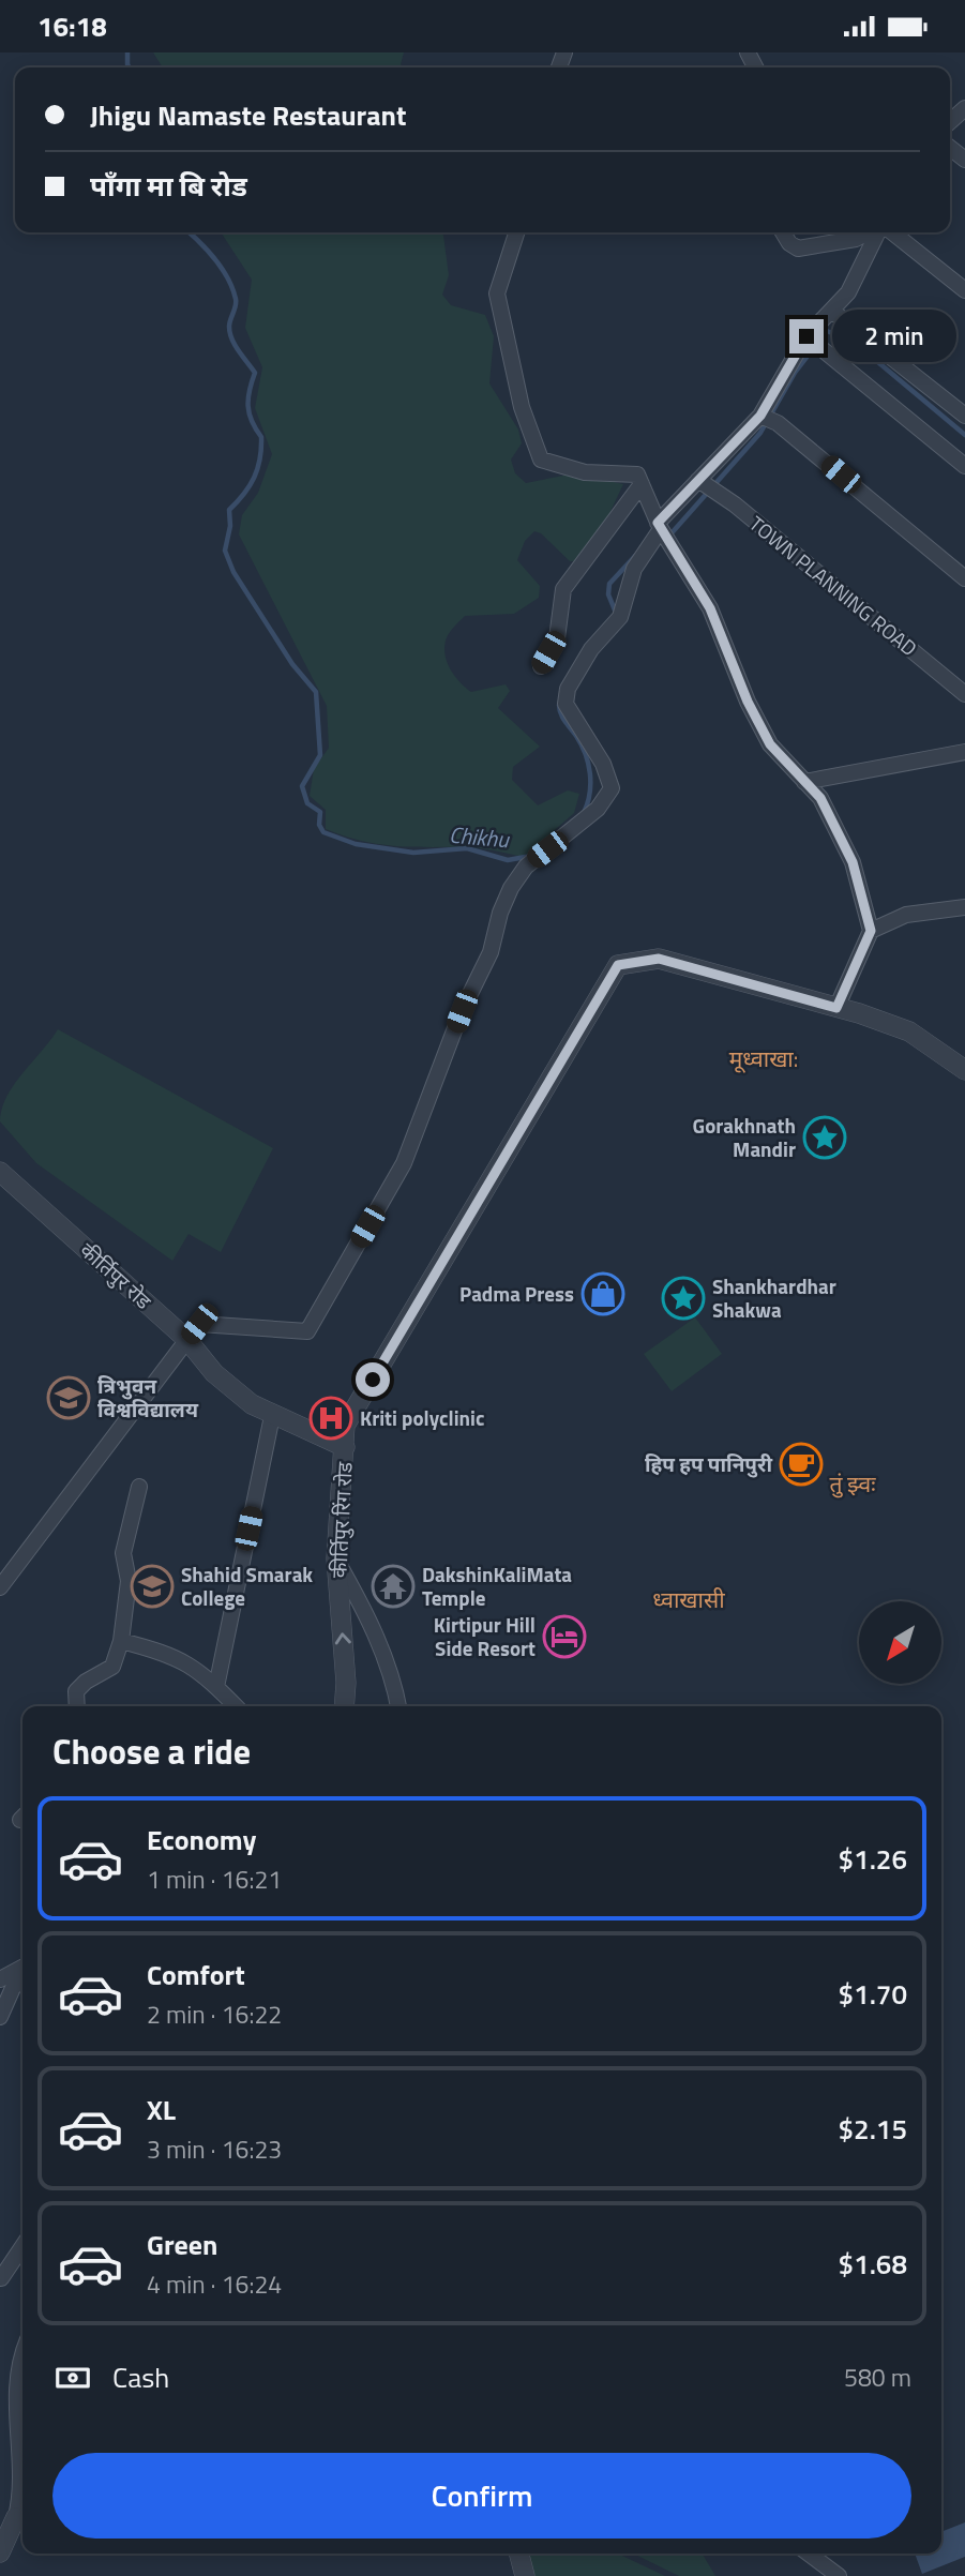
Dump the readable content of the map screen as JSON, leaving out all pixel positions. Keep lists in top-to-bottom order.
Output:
{
  "streets": {
    "street": ["TOWN PLANNING ROAD", "कीर्तिपुर रोड", "कीर्तिपुर रिंग रोड"]
  },
  "crossings": [
    ["कीर्तिपुर रोड", "कीर्तिपुर रिंग रोड"]
  ],
  "districts": ["मूध्वाखा:", "तुं झ्वः", "ध्वाखासी"],
  "water": ["Chikhu"],
  "places": {
    "place": ["Gorakhnath Mandir", "Shankhardhar Shakwa"],
    "shop": ["Padma Press"],
    "school or university": ["त्रिभुवन विश्वविद्यालय", "Shahid Smarak College"],
    "hospital": ["Kriti polyclinic"],
    "cafe": ["हिप हप पानिपुरी"],
    "temple": ["DakshinKaliMata Temple"],
    "hotel": ["Kirtipur Hill Side Resort"]
  },
  "north": "bottom left",
  "page": {
    "status": "16:18",
    "banner": ["Jhigu Namaste Restaurant", "पाँगा मा बि रोड"],
    "bubble": "2 min",
    "heading": "Choose a ride",
    "list": [
      {
        "name": "Economy",
        "note": "1 min · 16:21",
        "value": "$1.26"
      },
      {
        "name": "Comfort",
        "note": "2 min · 16:22",
        "value": "$1.70"
      },
      {
        "name": "XL",
        "note": "3 min · 16:23",
        "value": "$2.15"
      },
      {
        "name": "Green",
        "note": "4 min · 16:24",
        "value": "$1.68"
      }
    ],
    "pay": ["Cash", "580 m"],
    "buttons": "Confirm"
  }
}
